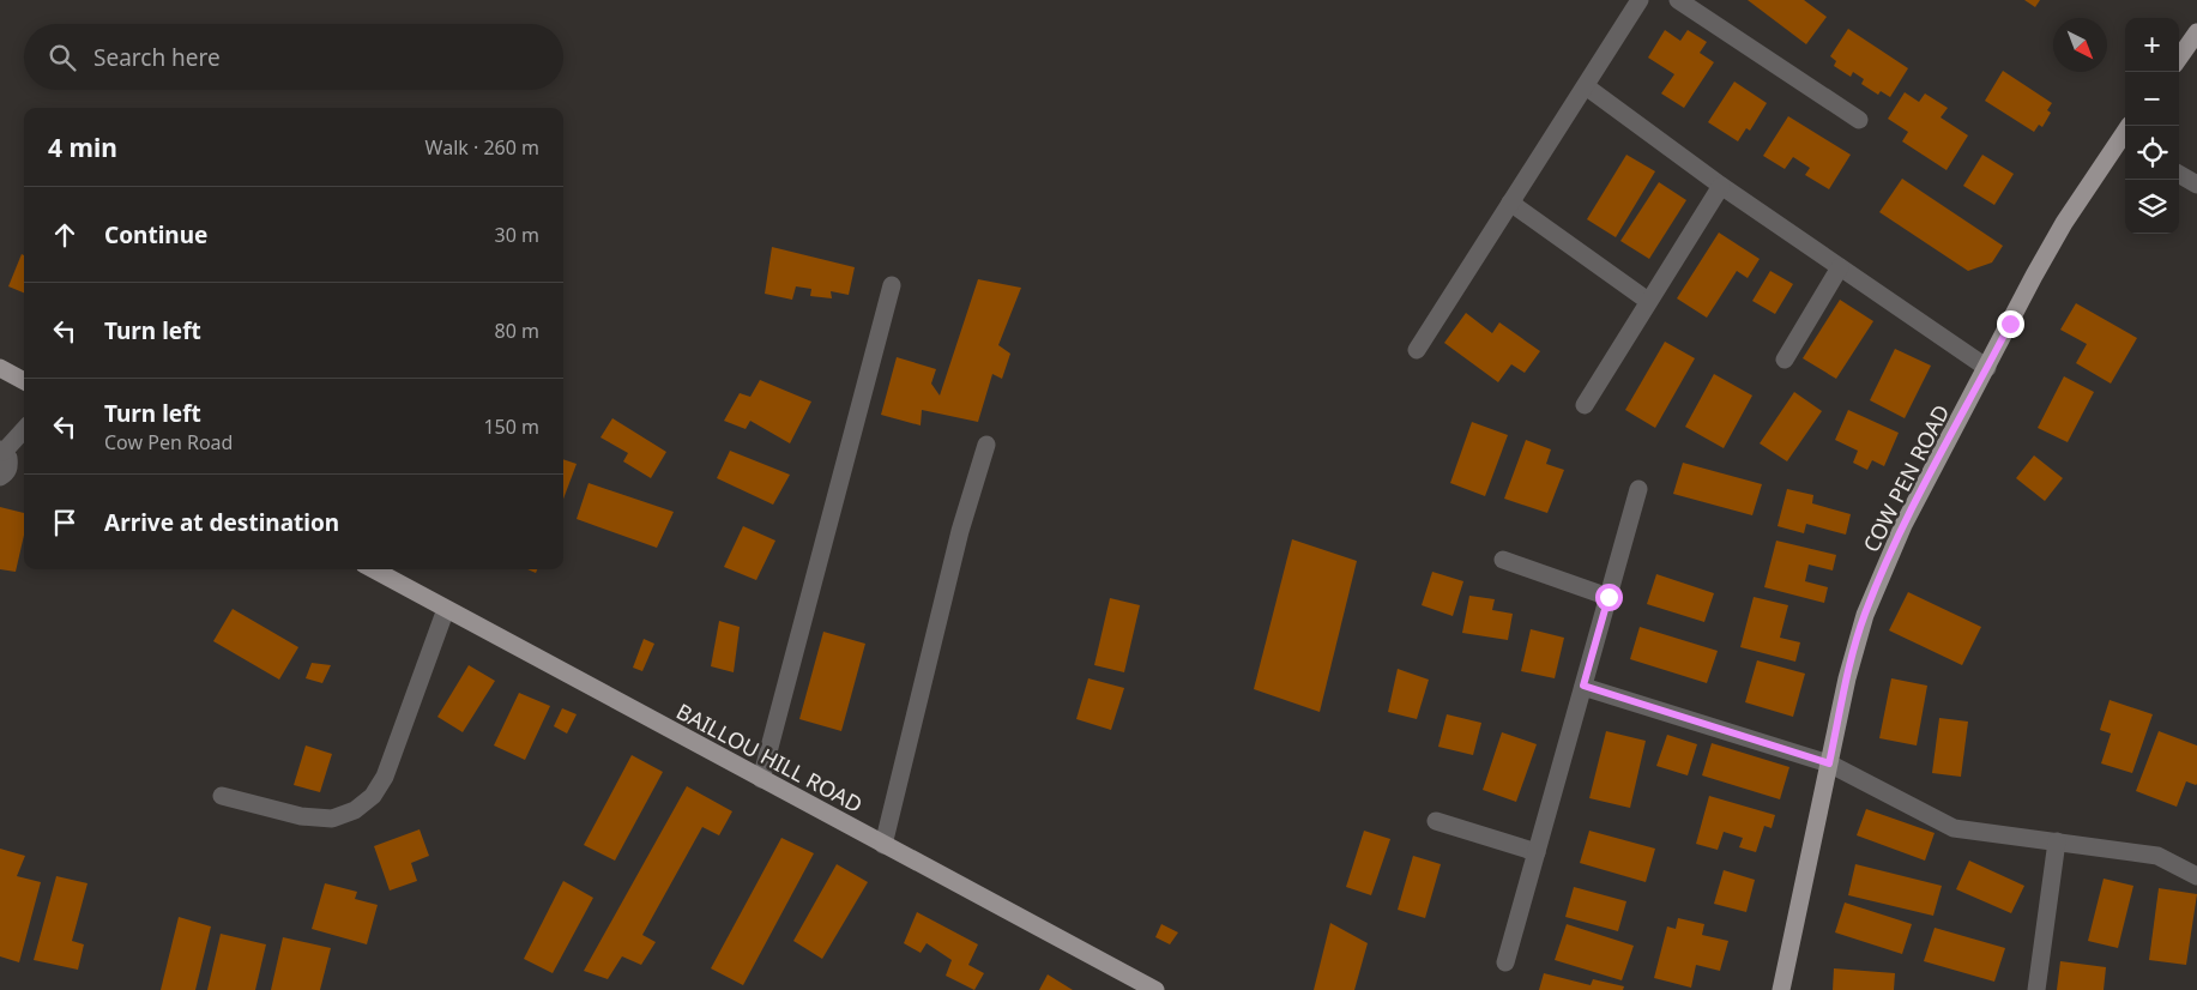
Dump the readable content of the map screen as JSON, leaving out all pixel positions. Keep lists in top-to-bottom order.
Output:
{
  "streets": {
    "main road": ["COW PEN ROAD", "BAILLOU HILL ROAD"]
  },
  "north": "bottom right",
  "page": {
    "map_buttons": ["+", "−"],
    "search": "Search here",
    "heading": ["4 min", "Walk · 260 m"],
    "list": [
      ["Continue", "30 m"],
      ["Turn left", "80 m"],
      ["Turn left", "Cow Pen Road", "150 m"],
      "Arrive at destination"
    ]
  }
}
